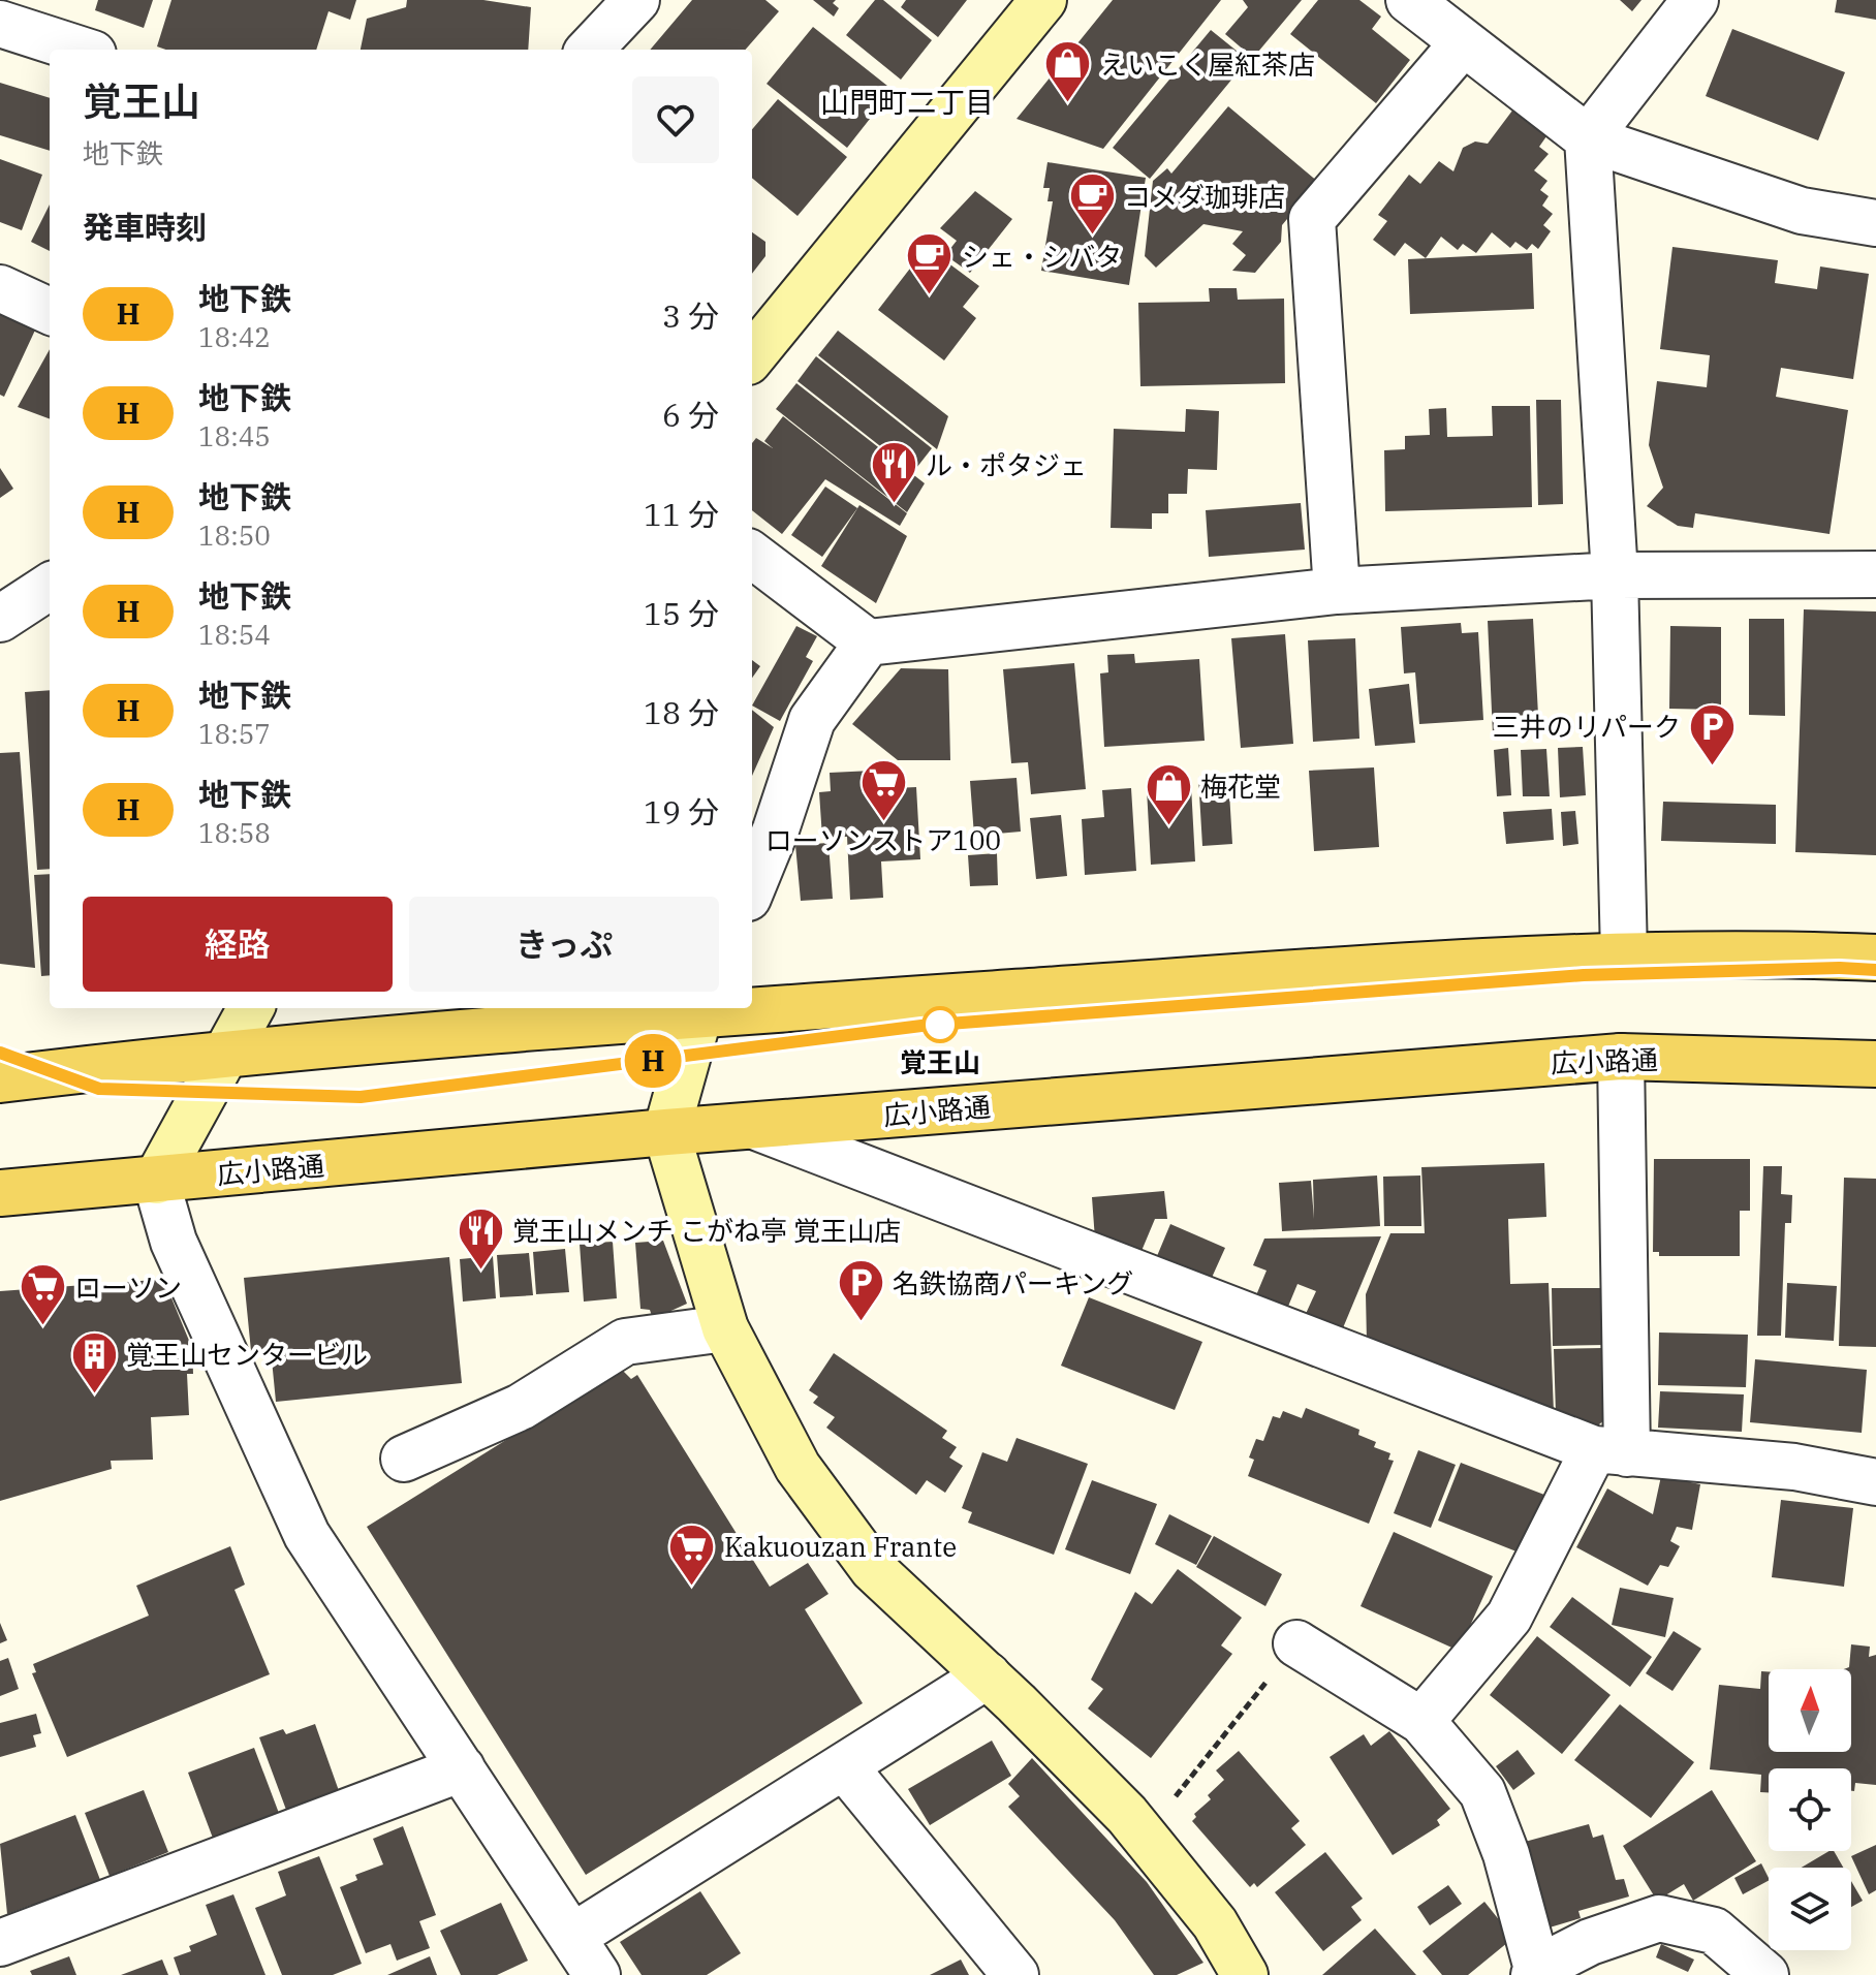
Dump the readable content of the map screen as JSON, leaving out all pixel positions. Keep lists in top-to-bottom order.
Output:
{
  "streets": {
    "main road": ["広小路通"]
  },
  "districts": ["山門町二丁目"],
  "places": {
    "shop": ["えいこく屋紅茶店", "梅花堂"],
    "cafe": ["コメダ珈琲店", "シェ・シバタ"],
    "restaurant": ["ル・ポタジェ", "覚王山メンチ こがね亭 覚王山店"],
    "parking": ["三井のリパーク", "名鉄協商パーキング"],
    "supermarket": ["ローソンストア100", "ローソン", "Kakuouzan Frante"],
    "other": ["覚王山"],
    "building": ["覚王山センタービル"]
  },
  "lines": ["metro line H"],
  "north": "top",
  "page": {
    "on_map": "H",
    "heading": [
      ["覚王山", "地下鉄"],
      "発車時刻"
    ],
    "list": [
      {
        "mark": "H",
        "name": "地下鉄",
        "note": "18:42",
        "value": "3 分"
      },
      {
        "mark": "H",
        "name": "地下鉄",
        "note": "18:45",
        "value": "6 分"
      },
      {
        "mark": "H",
        "name": "地下鉄",
        "note": "18:50",
        "value": "11 分"
      },
      {
        "mark": "H",
        "name": "地下鉄",
        "note": "18:54",
        "value": "15 分"
      },
      {
        "mark": "H",
        "name": "地下鉄",
        "note": "18:57",
        "value": "18 分"
      },
      {
        "mark": "H",
        "name": "地下鉄",
        "note": "18:58",
        "value": "19 分"
      }
    ],
    "buttons": ["経路", "きっぷ"]
  }
}
